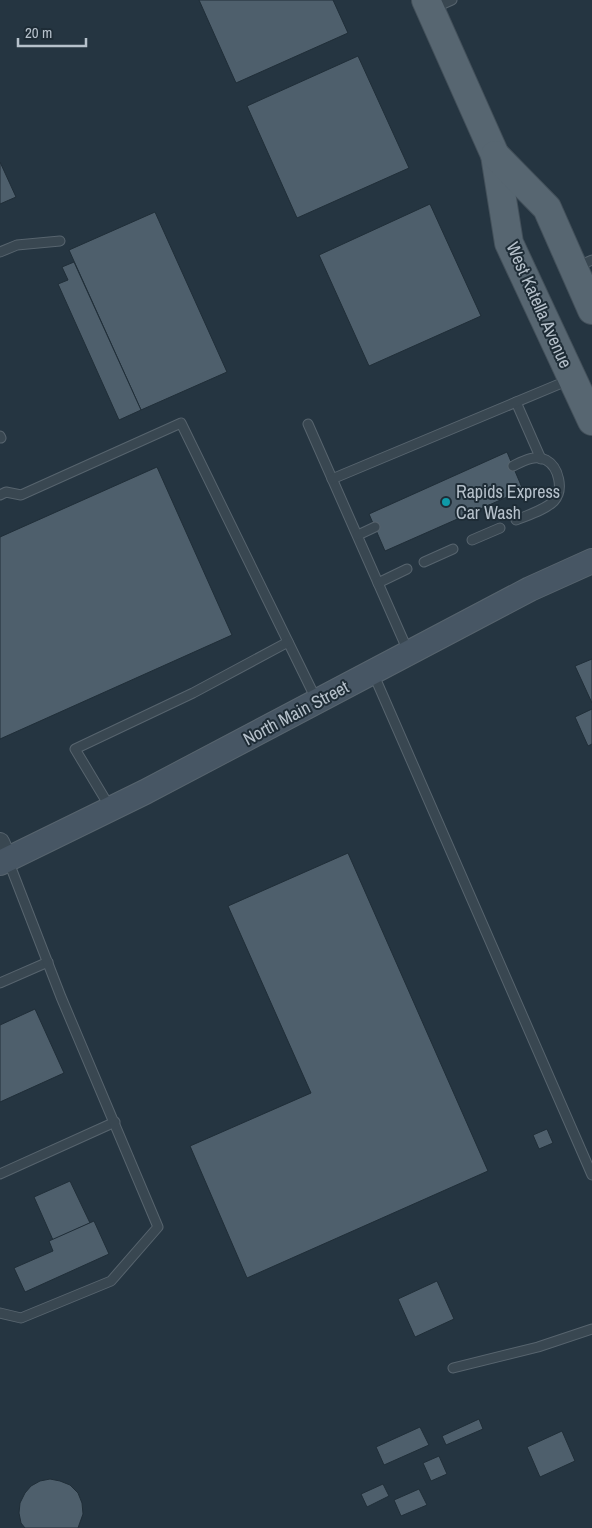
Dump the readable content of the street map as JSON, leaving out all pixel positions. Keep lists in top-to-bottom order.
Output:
{
  "streets": {
    "main road": ["West Katella Avenue", "North Main Street"]
  },
  "places": ["Rapids Express Car Wash"],
  "scale_bar": "20 m"
}
